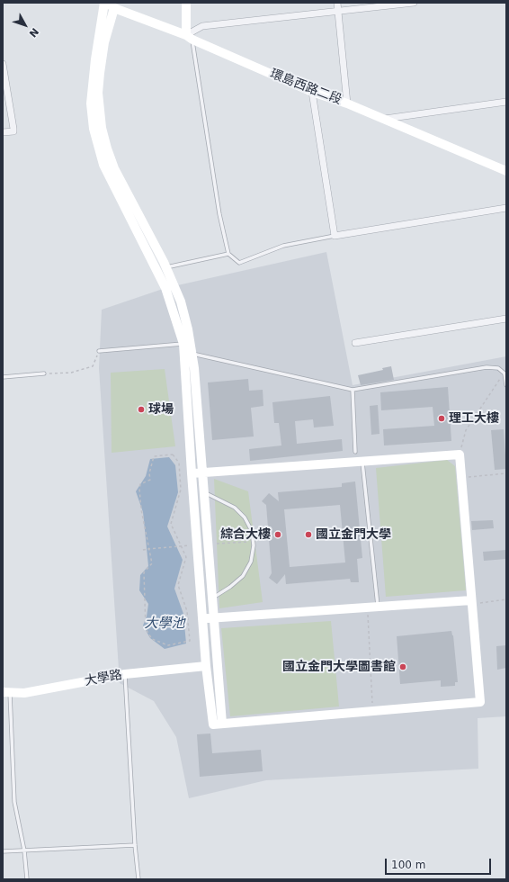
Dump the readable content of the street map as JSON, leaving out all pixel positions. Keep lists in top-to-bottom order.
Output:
{
  "streets": {
    "street": ["環島西路二段", "大學路"]
  },
  "water": ["大學池"],
  "places": [
    "球場",
    "理工大樓",
    "綜合大樓",
    "國立金門大學",
    "國立金門大學圖書館"
  ],
  "scale_bar": "100 m",
  "north": "bottom right"
}
